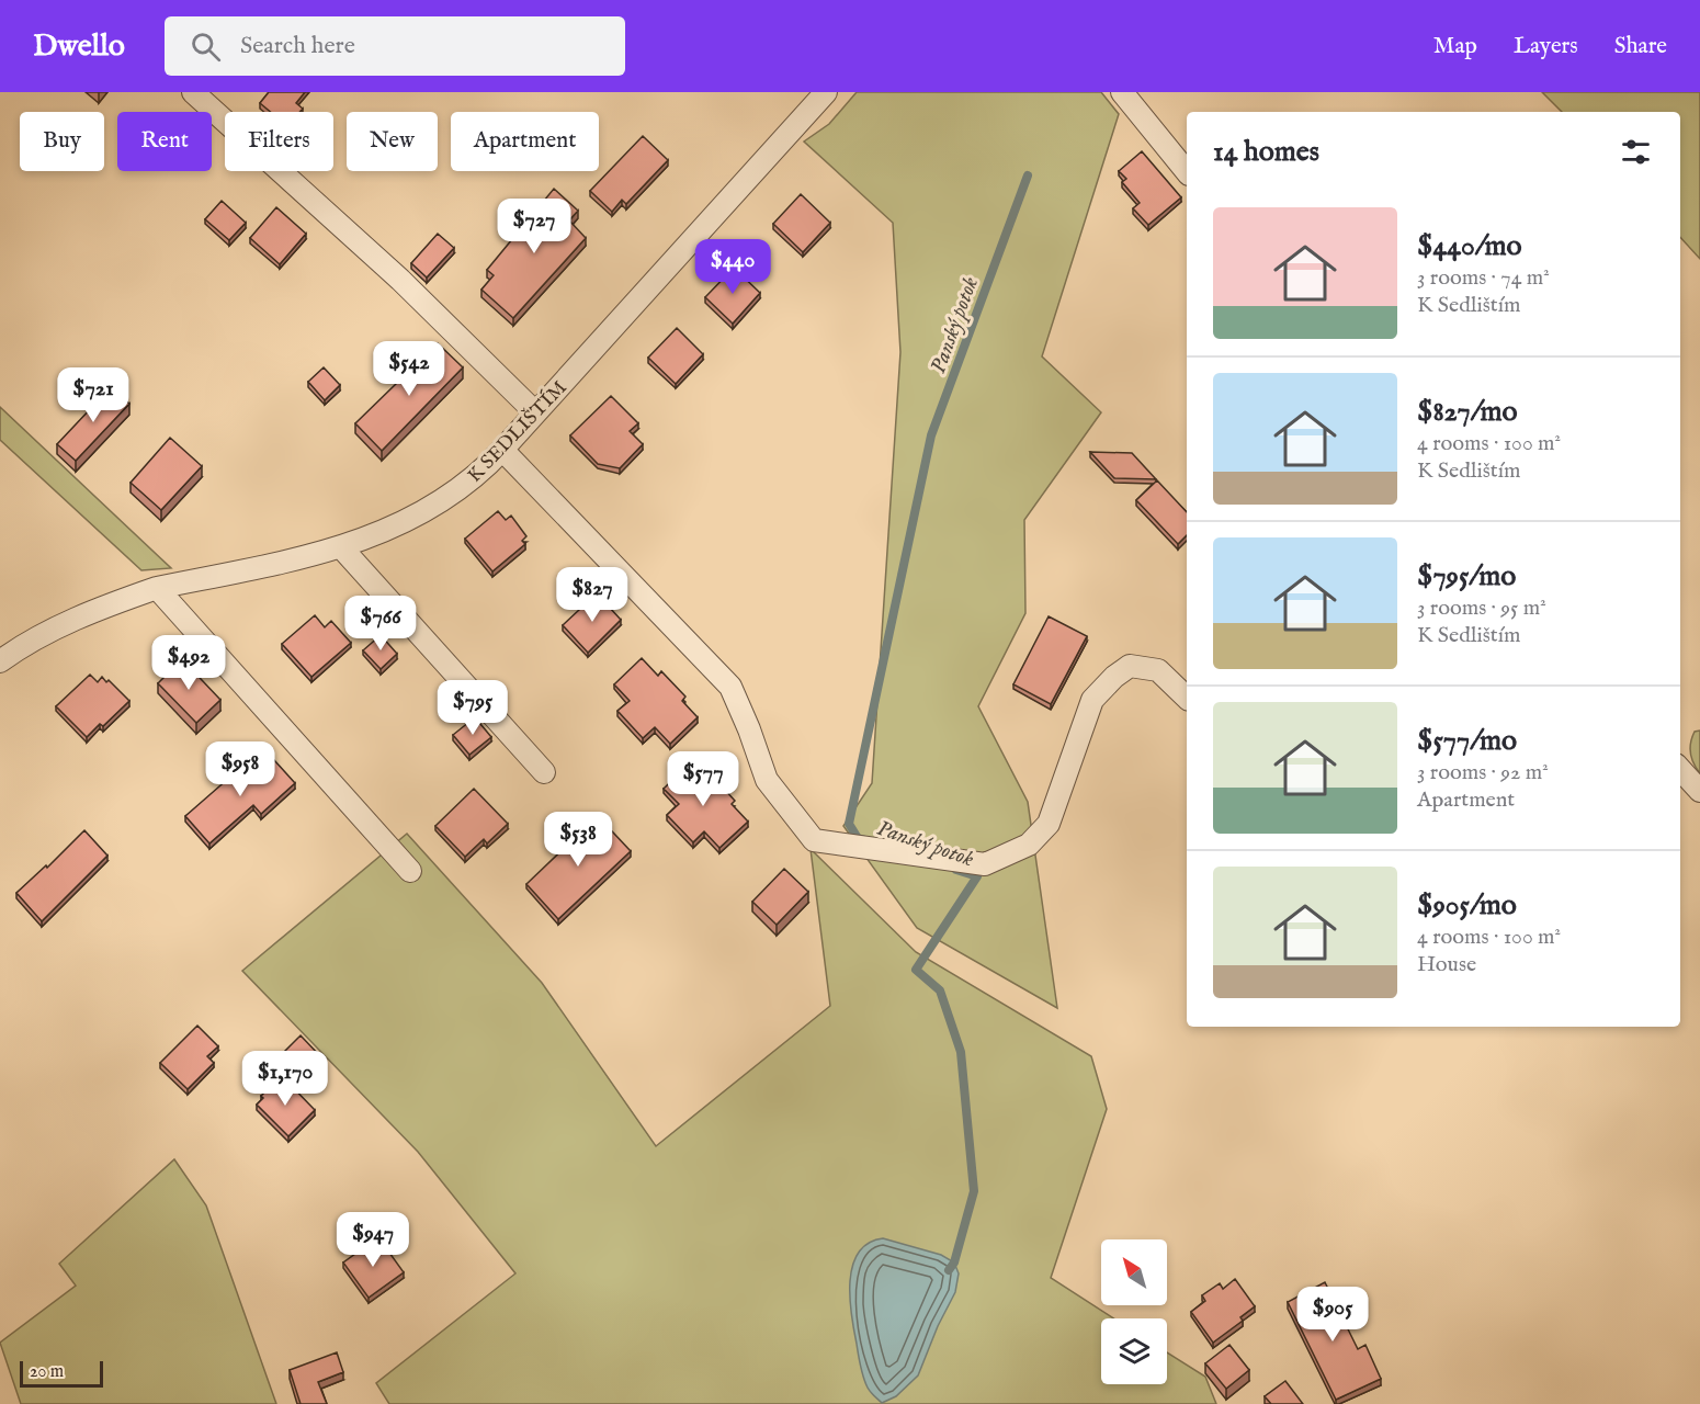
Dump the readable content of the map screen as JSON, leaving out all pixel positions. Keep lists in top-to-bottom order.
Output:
{
  "streets": {
    "street": ["K SEDLIŠTÍM"]
  },
  "water": ["Panský potok"],
  "scale_bar": "20 m",
  "north": "top left",
  "page": {
    "header": "Dwello",
    "search": "Search here",
    "nav": ["Map", "Layers", "Share"],
    "chip": [
      "Buy",
      "Rent",
      "Filters",
      "New",
      "Apartment"
    ],
    "heading": "14 homes",
    "list": [
      {
        "name": "$440/mo",
        "note": "3 rooms · 74 m² · K Sedlištím"
      },
      {
        "name": "$827/mo",
        "note": "4 rooms · 100 m² · K Sedlištím"
      },
      {
        "name": "$795/mo",
        "note": "3 rooms · 95 m² · K Sedlištím"
      },
      {
        "name": "$577/mo",
        "note": "3 rooms · 92 m² · Apartment"
      },
      {
        "name": "$905/mo",
        "note": "4 rooms · 100 m² · House"
      }
    ],
    "price": [
      "$727",
      "$440",
      "$542",
      "$721",
      "$827",
      "$766",
      "$492",
      "$795",
      "$958",
      "$577",
      "$538",
      "$1,170",
      "$947",
      "$905"
    ],
    "scale": "20 m"
  }
}
